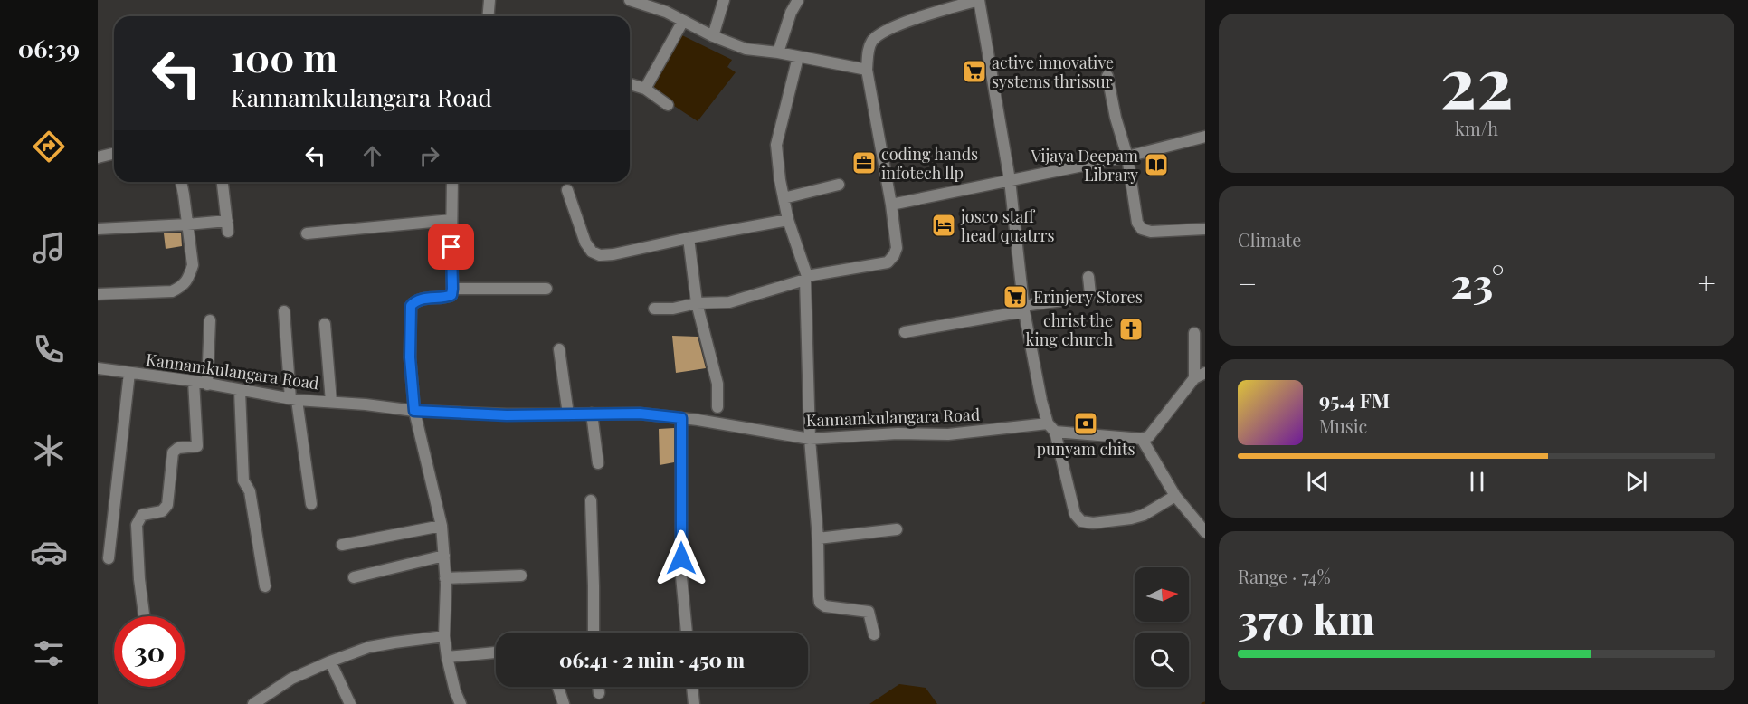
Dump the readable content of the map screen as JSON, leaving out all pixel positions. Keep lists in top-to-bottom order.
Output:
{
  "streets": {
    "street": ["Kannamkulangara Road"]
  },
  "places": {
    "supermarket": ["active innovative systems thrissur", "Erinjery Stores"],
    "office": ["coding hands infotech llp"],
    "library": ["Vijaya Deepam Library"],
    "hotel": ["josco staff head quatrrs"],
    "church": ["christ the king church"],
    "bank": ["punyam chits"]
  },
  "north": "right",
  "page": {
    "tabs": "06:39",
    "tile": [
      ["22", "km/h"],
      "Climate",
      ["Range · 74%", "370 km"]
    ],
    "turn": ["100 m", "Kannamkulangara Road"],
    "heat": ["−", "23°", "+"],
    "song": ["95.4 FM", "Music"],
    "limit": "30",
    "trip": "06:41 · 2 min · 450 m"
  }
}
